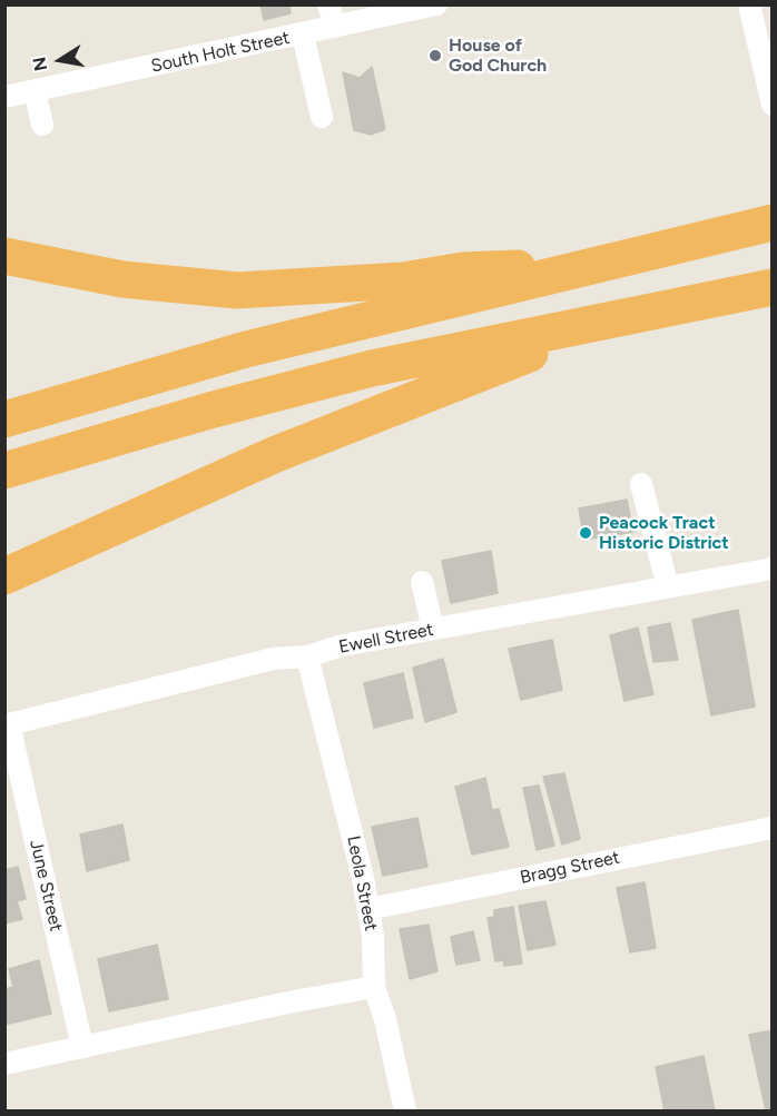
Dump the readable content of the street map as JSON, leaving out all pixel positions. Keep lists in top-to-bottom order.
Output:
{
  "streets": {
    "street": [
      "South Holt Street",
      "Ewell Street",
      "Bragg Street",
      "Leola Street",
      "June Street"
    ]
  },
  "crossings": [
    ["Ewell Street", "Leola Street"],
    ["Ewell Street", "June Street"],
    ["Bragg Street", "Leola Street"]
  ],
  "places": ["House of God Church", "Peacock Tract Historic District"],
  "north": "left"
}
